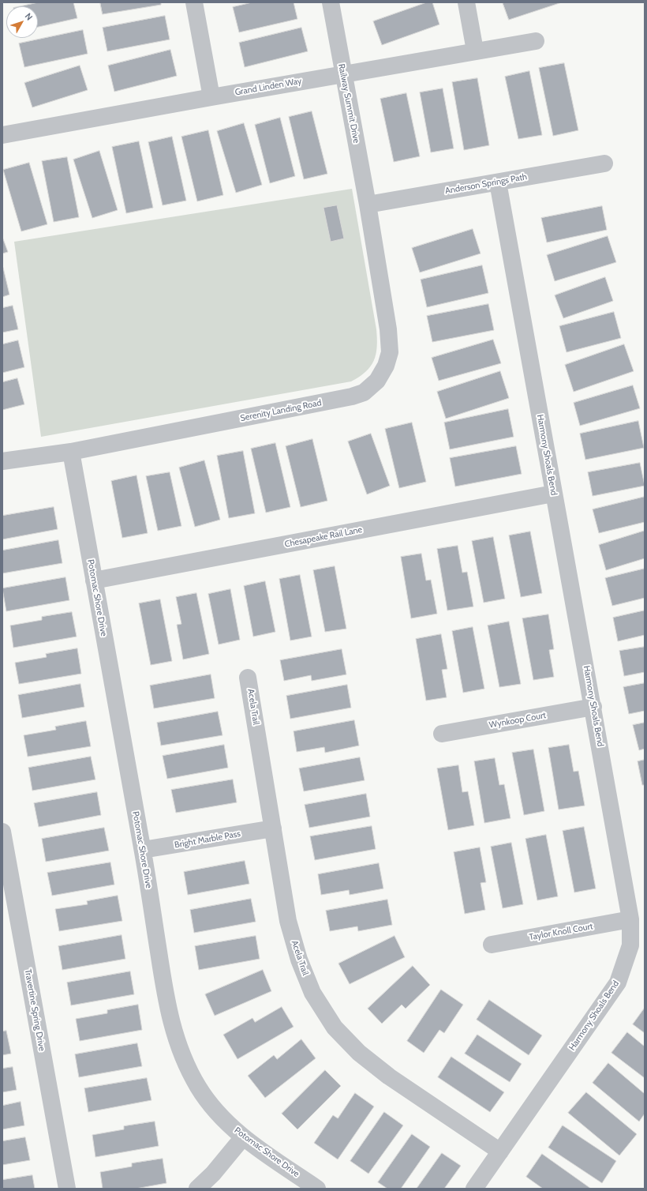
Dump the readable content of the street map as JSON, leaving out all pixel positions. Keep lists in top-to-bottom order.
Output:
{
  "streets": {
    "street": [
      "Grand Linden Way",
      "Railway Summit Drive",
      "Anderson Springs Path",
      "Serenity Landing Road",
      "Harmony Shoals Bend",
      "Chesapeake Rail Lane",
      "Potomac Shore Drive",
      "Acela Trail",
      "Wynkoop Court",
      "Bright Marble Pass",
      "Taylor Knoll Court",
      "Travertine Spring Drive"
    ]
  },
  "crossings": [
    ["Grand Linden Way", "Railway Summit Drive"],
    ["Railway Summit Drive", "Anderson Springs Path"],
    ["Railway Summit Drive", "Serenity Landing Road"],
    ["Anderson Springs Path", "Serenity Landing Road"],
    ["Anderson Springs Path", "Harmony Shoals Bend"],
    ["Serenity Landing Road", "Potomac Shore Drive"],
    ["Harmony Shoals Bend", "Chesapeake Rail Lane"],
    ["Harmony Shoals Bend", "Acela Trail"],
    ["Harmony Shoals Bend", "Wynkoop Court"],
    ["Harmony Shoals Bend", "Taylor Knoll Court"],
    ["Chesapeake Rail Lane", "Potomac Shore Drive"],
    ["Potomac Shore Drive", "Bright Marble Pass"],
    ["Acela Trail", "Bright Marble Pass"]
  ],
  "north": "top right"
}
